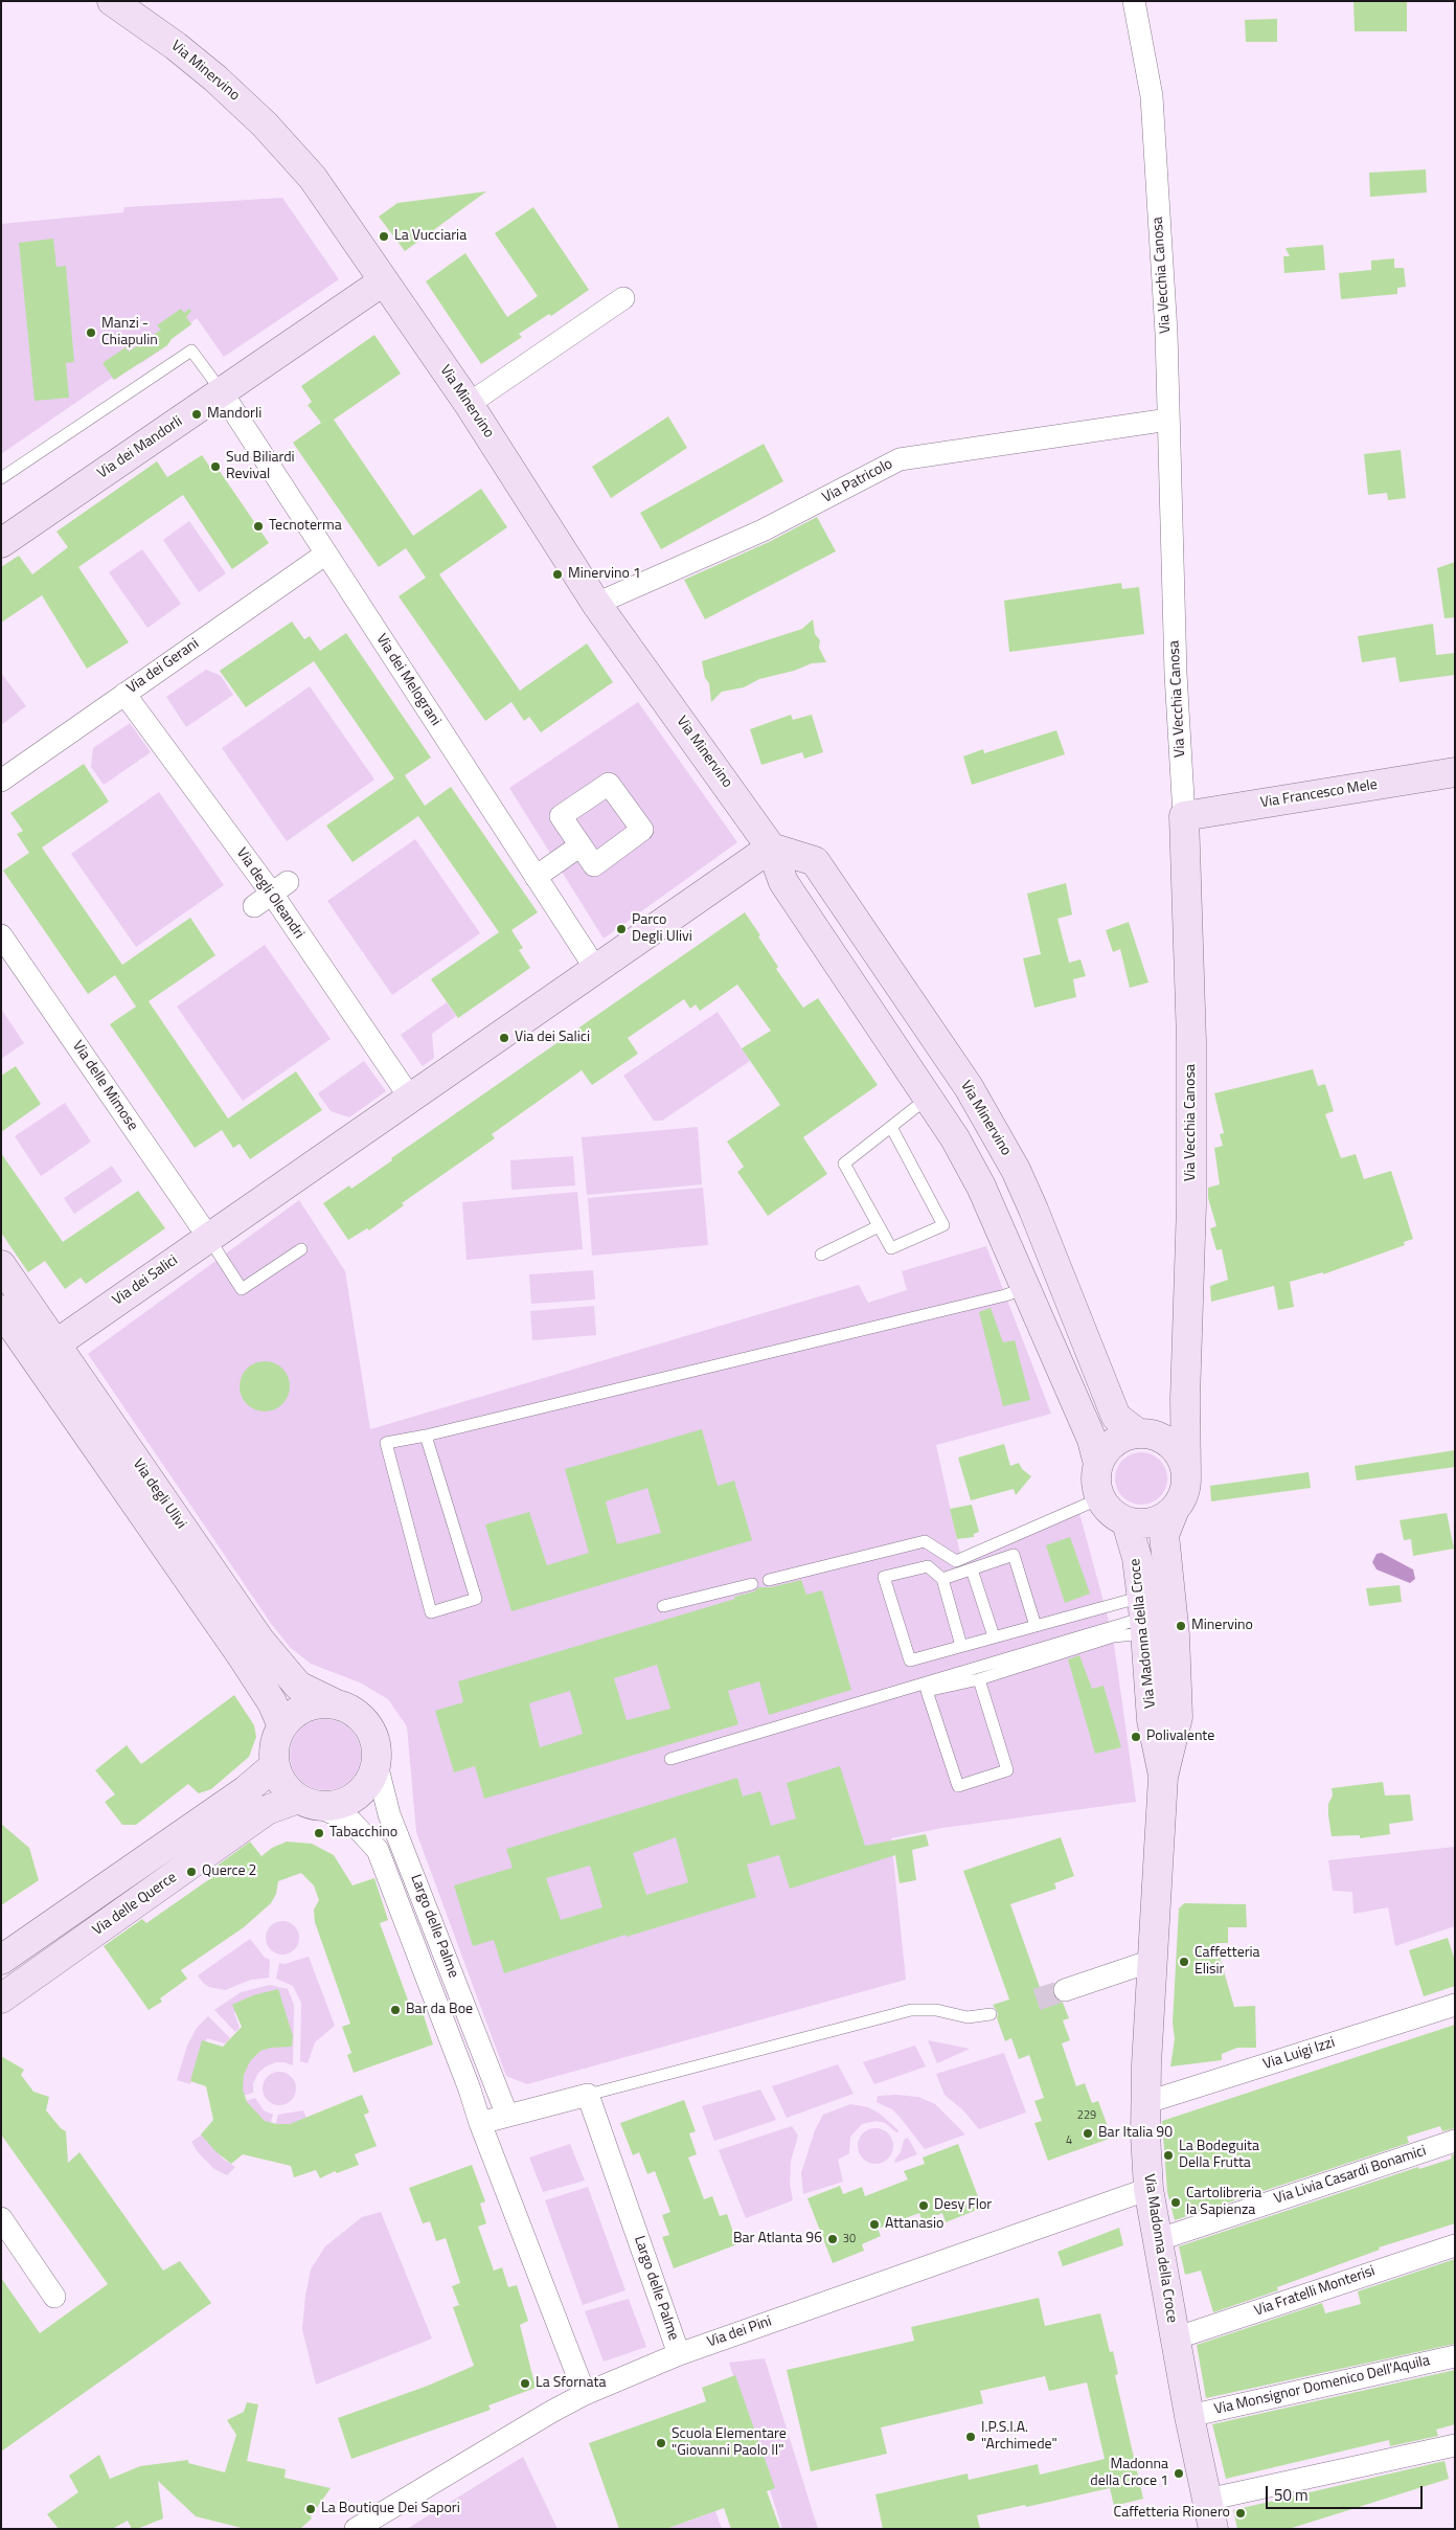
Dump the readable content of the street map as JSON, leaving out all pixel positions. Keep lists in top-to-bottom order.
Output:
{
  "streets": {
    "street": [
      "Via Minervino",
      "Via Vecchia Canosa",
      "Via dei Mandorli",
      "Via Patricolo",
      "Via dei Gerani",
      "Via dei Melograni",
      "Via Francesco Mele",
      "Via degli Oleandri",
      "Via delle Mimose",
      "Via dei Salici",
      "Via degli Ulivi",
      "Via Madonna della Croce",
      "Via delle Querce",
      "Largo delle Palme",
      "Via Luigi Izzi",
      "Via Livia Casardi Bonamici",
      "Via Fratelli Monterisi",
      "Via dei Pini",
      "Via Monsignor Domenico Dell'Aquila"
    ]
  },
  "crossings": [
    ["Via Minervino", "Via Vecchia Canosa"],
    ["Via Minervino", "Via dei Mandorli"],
    ["Via Minervino", "Via Patricolo"],
    ["Via Minervino", "Via dei Salici"],
    ["Via Minervino", "Via Madonna della Croce"],
    ["Via Vecchia Canosa", "Via Patricolo"],
    ["Via Vecchia Canosa", "Via Francesco Mele"],
    ["Via Vecchia Canosa", "Via Madonna della Croce"],
    ["Via dei Mandorli", "Via dei Melograni"],
    ["Via dei Gerani", "Via dei Melograni"],
    ["Via dei Gerani", "Via degli Oleandri"],
    ["Via dei Melograni", "Via dei Salici"],
    ["Via degli Oleandri", "Via dei Salici"],
    ["Via delle Mimose", "Via dei Salici"],
    ["Via dei Salici", "Via degli Ulivi"],
    ["Via degli Ulivi", "Via delle Querce"],
    ["Via degli Ulivi", "Largo delle Palme"],
    ["Via Madonna della Croce", "Via Luigi Izzi"],
    ["Via Madonna della Croce", "Via Livia Casardi Bonamici"],
    ["Via Madonna della Croce", "Via Fratelli Monterisi"],
    ["Via Madonna della Croce", "Via dei Pini"],
    ["Via Madonna della Croce", "Via Monsignor Domenico Dell'Aquila"],
    ["Via delle Querce", "Largo delle Palme"],
    ["Largo delle Palme", "Via dei Pini"]
  ],
  "places": [
    "La Vucciaria",
    "Manzi - Chiapulin",
    "Mandorli",
    "Sud Biliardi Revival",
    "Tecnoterma",
    "Minervino 1",
    "Parco Degli Ulivi",
    "Via dei Salici",
    "Minervino",
    "Polivalente",
    "Tabacchino",
    "Querce 2",
    "Caffetteria Elisir",
    "Bar da Boe",
    "Bar Italia 90",
    "La Bodeguita Della Frutta",
    "Cartolibreria la Sapienza",
    "Desy Flor",
    "Attanasio",
    "Bar Atlanta 96",
    "La Sfornata",
    "I.P.S.I.A. \"Archimede\"",
    "Scuola Elementare \"Giovanni Paolo II\"",
    "Madonna della Croce 1",
    "La Boutique Dei Sapori",
    "Caffetteria Rionero"
  ],
  "house_numbers": ["229", "4", "30"],
  "scale_bar": "50 m"
}
